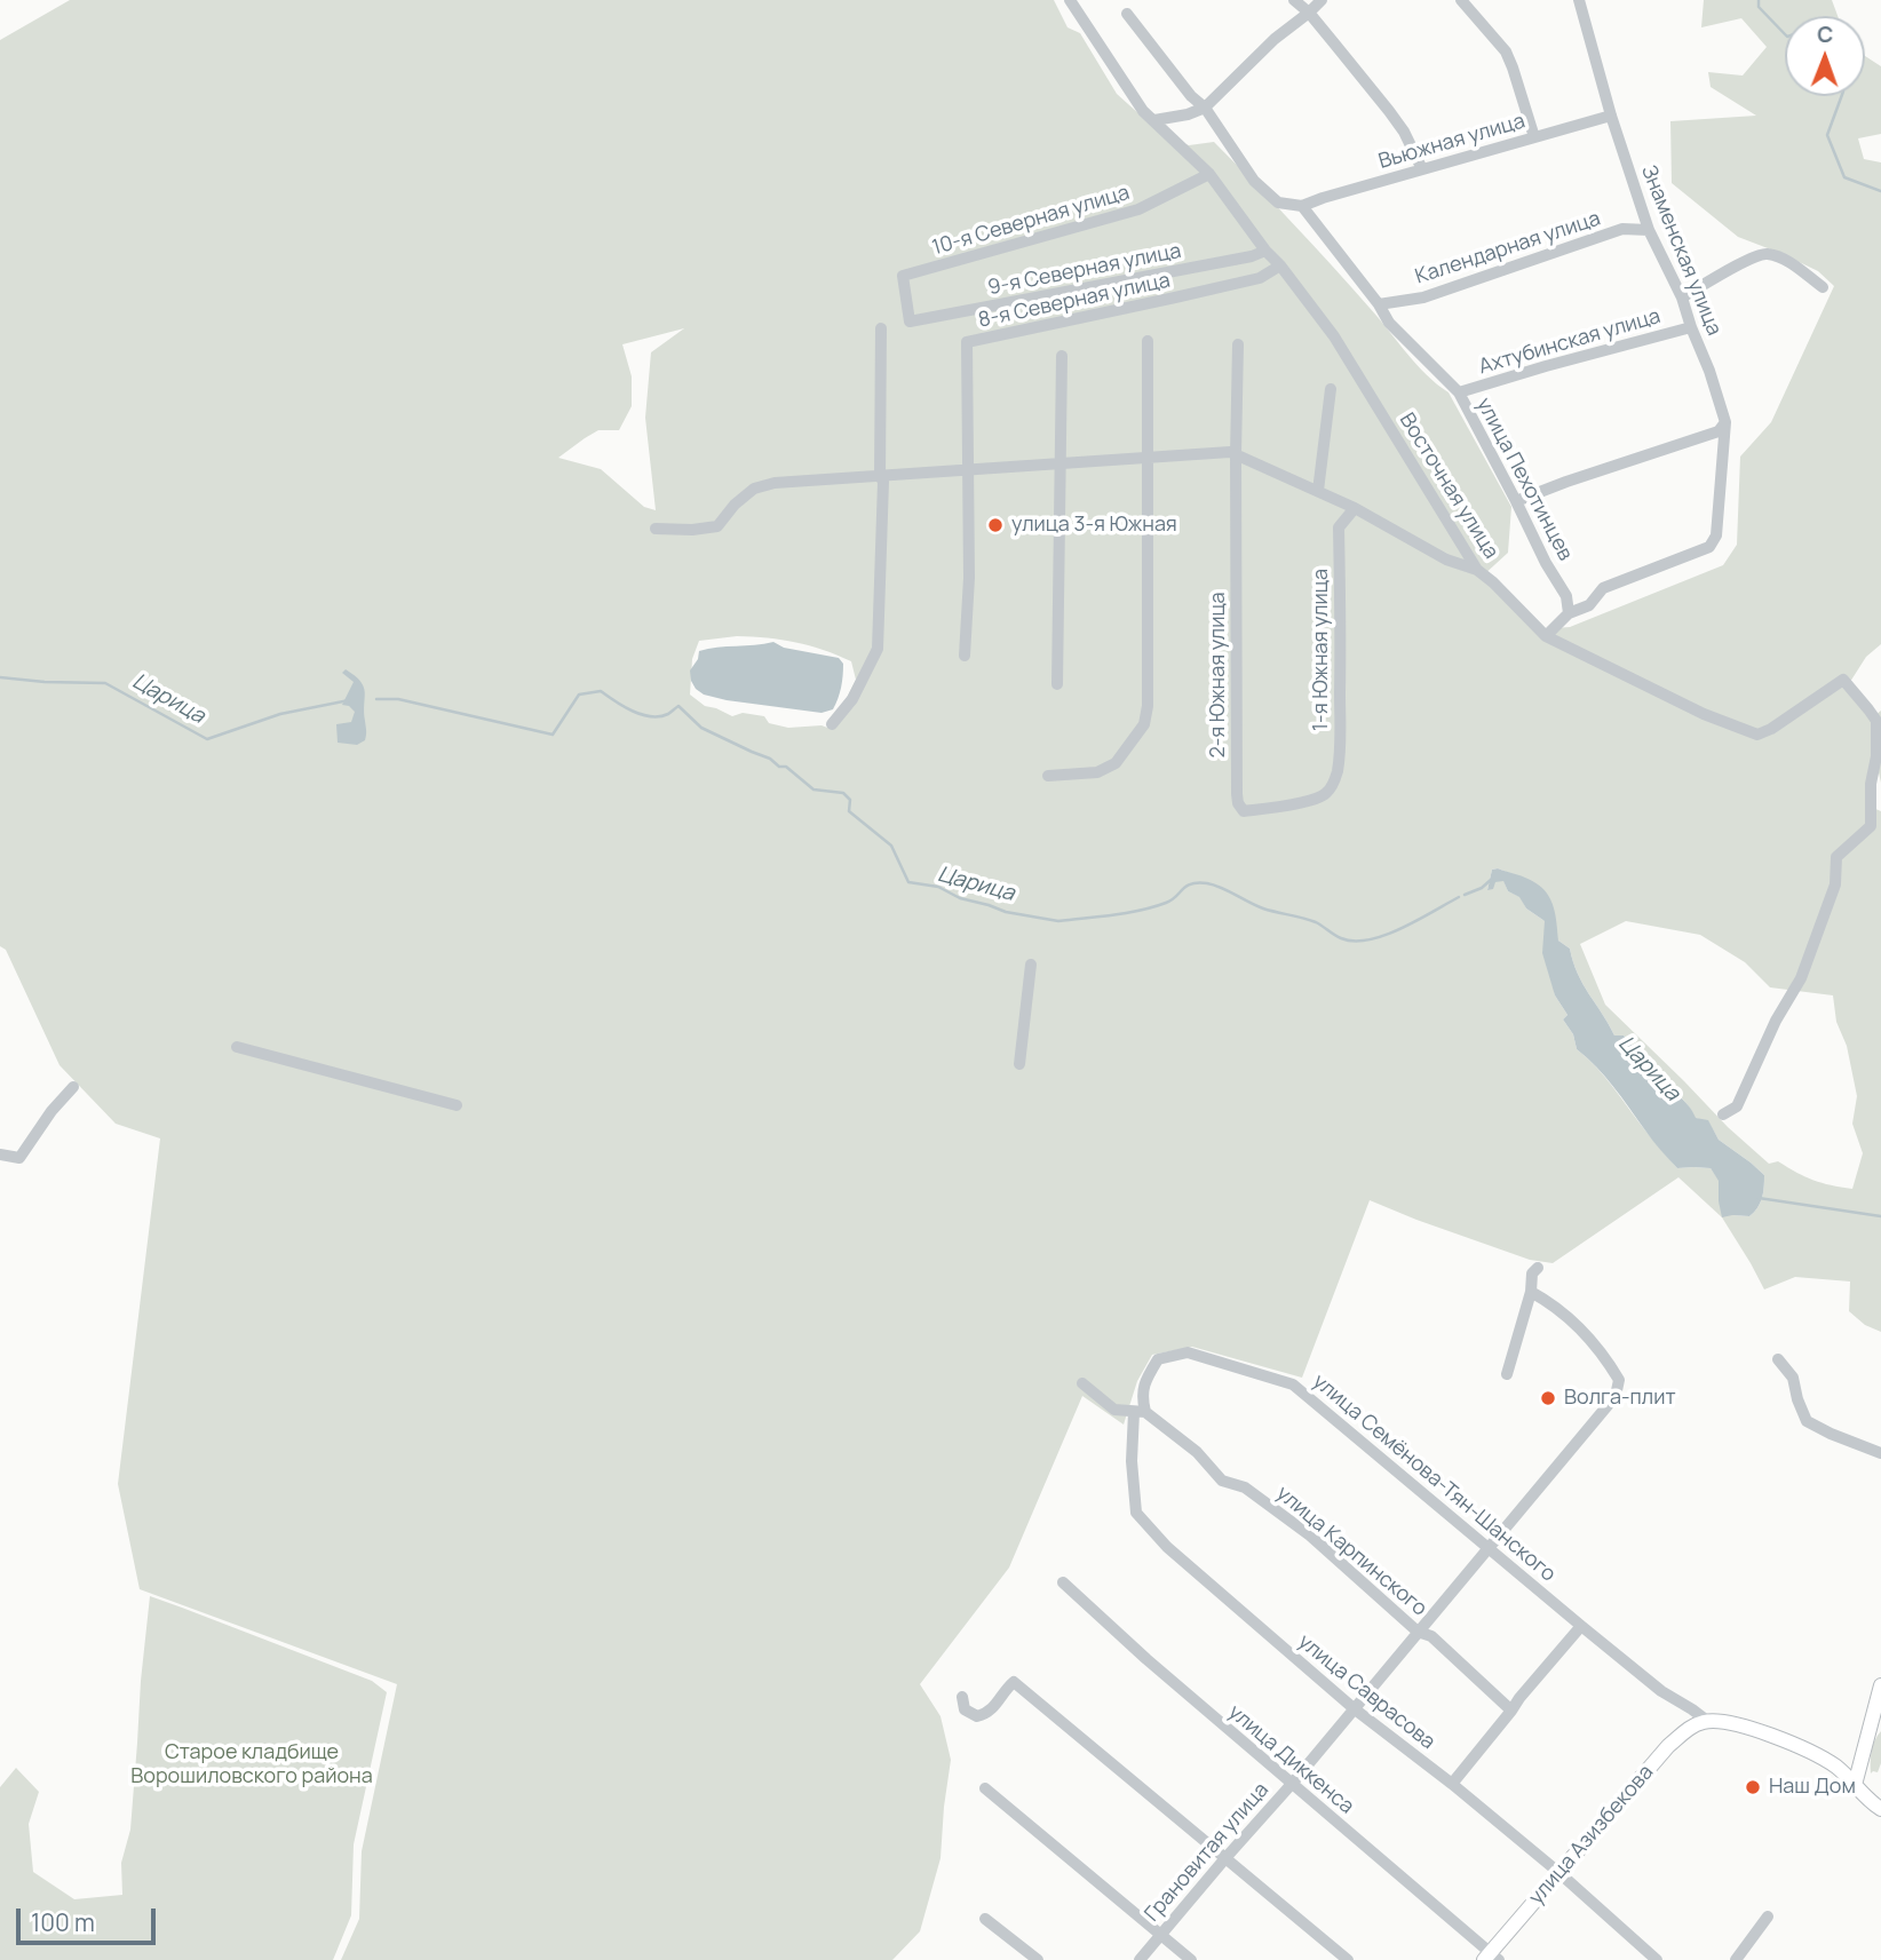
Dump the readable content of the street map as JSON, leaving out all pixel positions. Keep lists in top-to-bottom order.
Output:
{
  "streets": {
    "main road": ["улица Азизбекова"],
    "street": [
      "Вьюжная улица",
      "10-я Северная улица",
      "Календарная улица",
      "Знаменская улица",
      "9-я Северная улица",
      "8-я Северная улица",
      "Ахтубинская улица",
      "улица Пехотинцев",
      "Восточная улица",
      "1-я Южная улица",
      "2-я Южная улица",
      "улица Семёнова-Тян-Шанского",
      "улица Карпинского",
      "улица Саврасова",
      "улица Диккенса",
      "Грановитая улица"
    ]
  },
  "crossings": [
    ["Вьюжная улица", "Знаменская улица"],
    ["Вьюжная улица", "улица Пехотинцев"],
    ["10-я Северная улица", "9-я Северная улица"],
    ["10-я Северная улица", "Восточная улица"],
    ["Календарная улица", "Знаменская улица"],
    ["Календарная улица", "улица Пехотинцев"],
    ["Знаменская улица", "Ахтубинская улица"],
    ["9-я Северная улица", "Восточная улица"],
    ["8-я Северная улица", "Восточная улица"],
    ["Ахтубинская улица", "улица Пехотинцев"],
    ["1-я Южная улица", "2-я Южная улица"],
    ["улица Семёнова-Тян-Шанского", "улица Карпинского"],
    ["улица Семёнова-Тян-Шанского", "улица Саврасова"],
    ["улица Семёнова-Тян-Шанского", "улица Азизбекова"],
    ["улица Семёнова-Тян-Шанского", "Грановитая улица"],
    ["улица Карпинского", "улица Саврасова"],
    ["улица Карпинского", "Грановитая улица"],
    ["улица Саврасова", "улица Азизбекова"],
    ["улица Саврасова", "Грановитая улица"],
    ["улица Диккенса", "улица Азизбекова"],
    ["улица Диккенса", "Грановитая улица"]
  ],
  "water": ["Царица"],
  "parks": ["Старое кладбище Ворошиловского района"],
  "places": ["улица 3-я Южная", "Волга-плит", "Наш Дом"],
  "scale_bar": "100 m",
  "north": "top"
}
